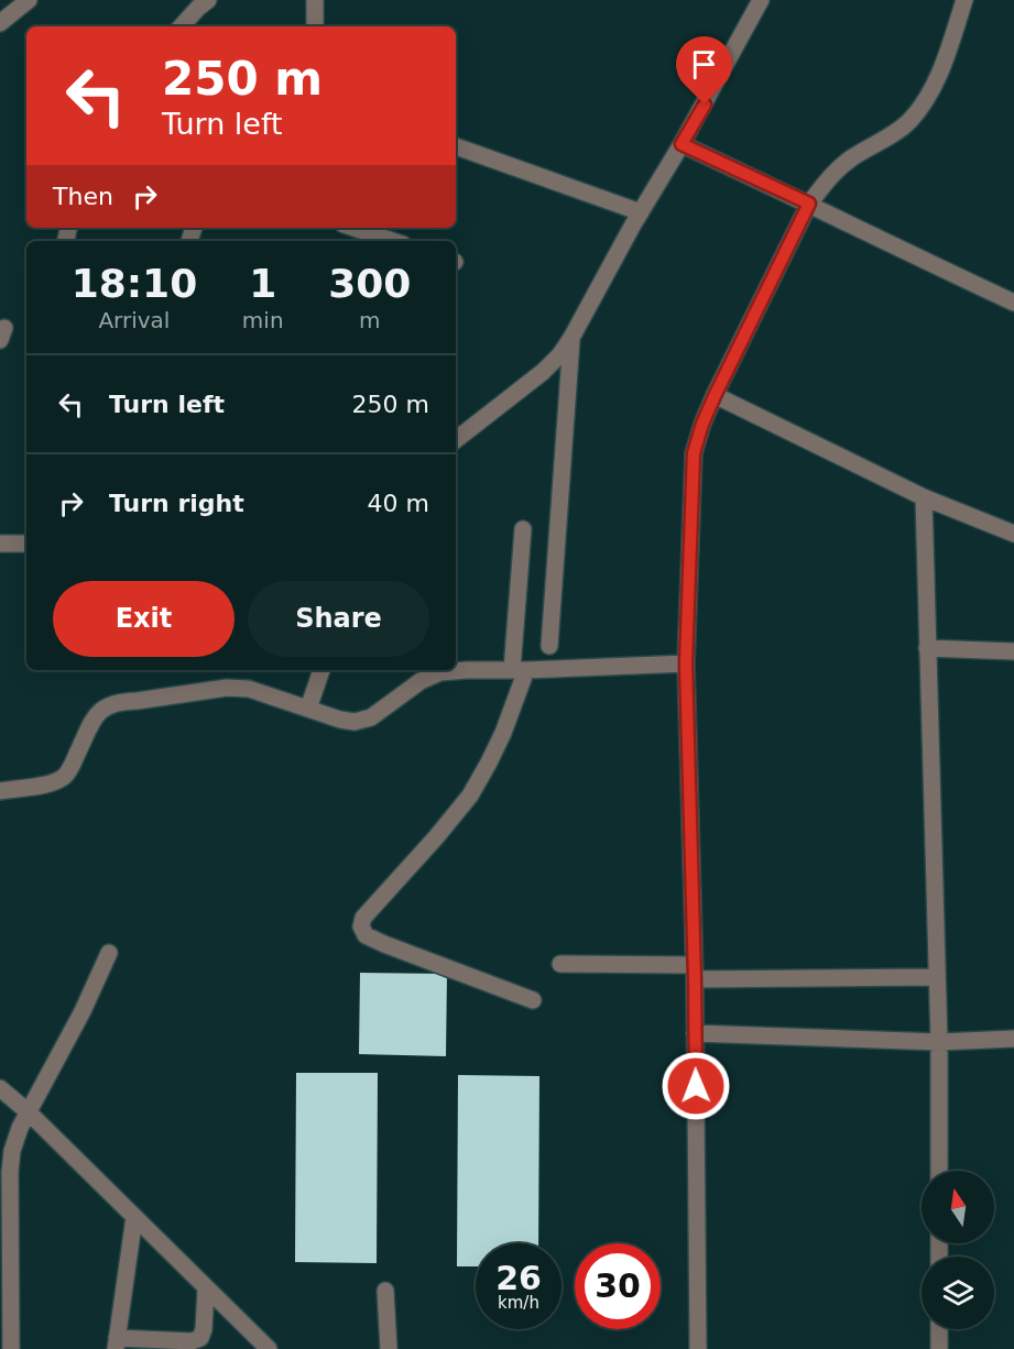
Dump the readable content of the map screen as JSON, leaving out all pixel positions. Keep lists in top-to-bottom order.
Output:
{
  "north": "top",
  "page": {
    "turn": ["250 m", "Turn left"],
    "then": "Then",
    "eta": [
      "18:10",
      "Arrival",
      "1",
      "min",
      "300",
      "m"
    ],
    "list": [
      {
        "name": "Turn left",
        "value": "250 m"
      },
      {
        "name": "Turn right",
        "value": "40 m"
      }
    ],
    "buttons": ["Exit", "Share"],
    "speed": "26 km/h",
    "limit": "30"
  }
}
